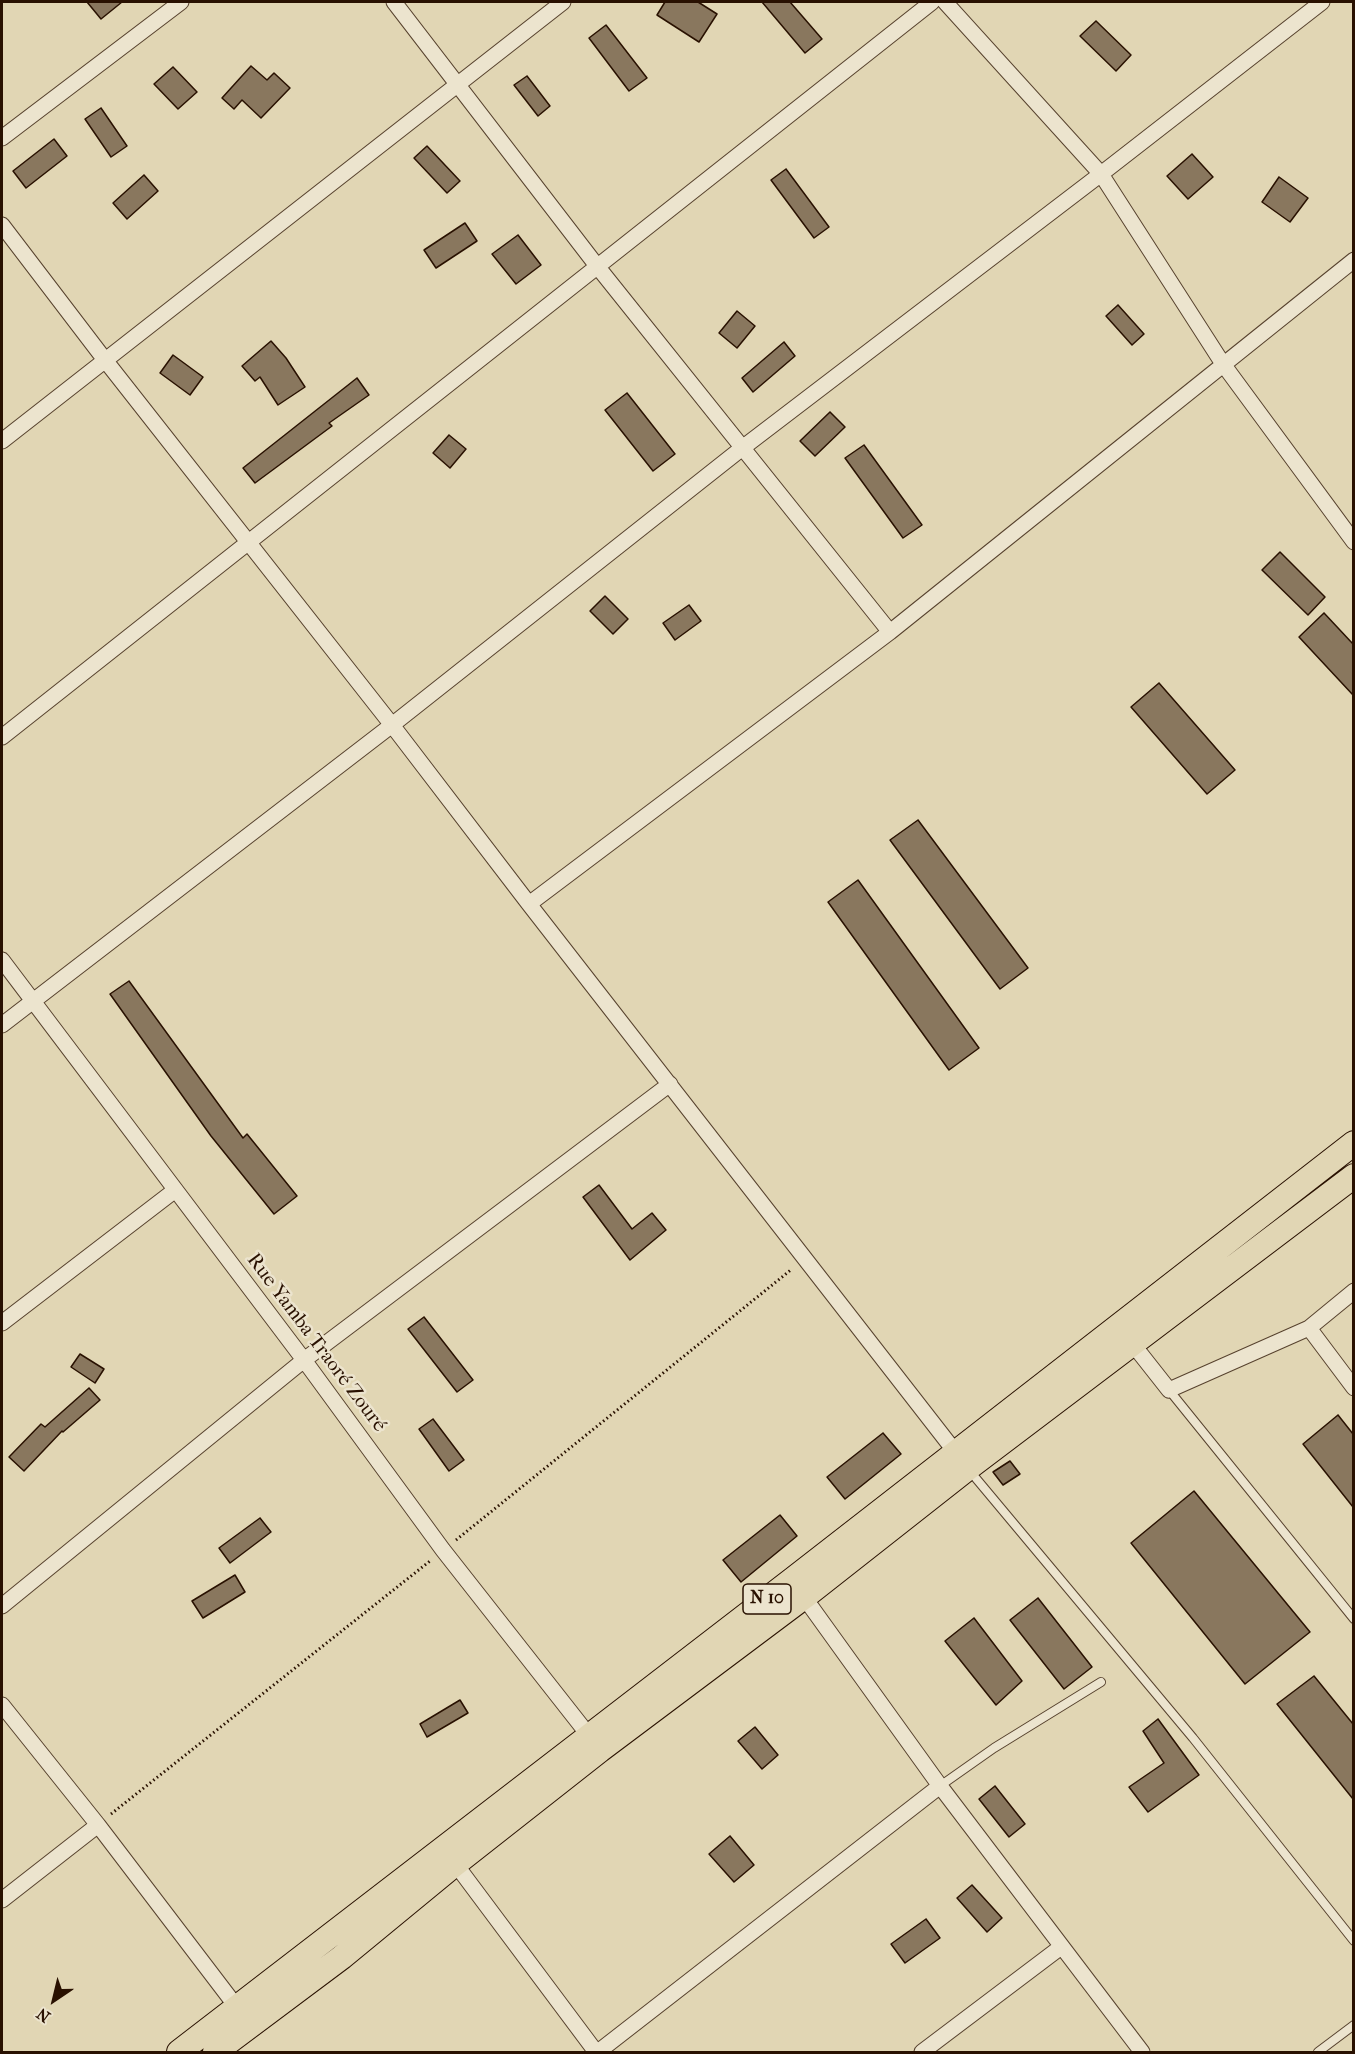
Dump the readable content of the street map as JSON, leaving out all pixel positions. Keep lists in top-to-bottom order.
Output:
{
  "streets": {
    "main road": ["N 10"],
    "street": ["Rue Yamba Traoré Zouré"]
  },
  "crossings": [
    ["Rue Yamba Traoré Zouré", "N 10"]
  ],
  "north": "bottom left"
}
